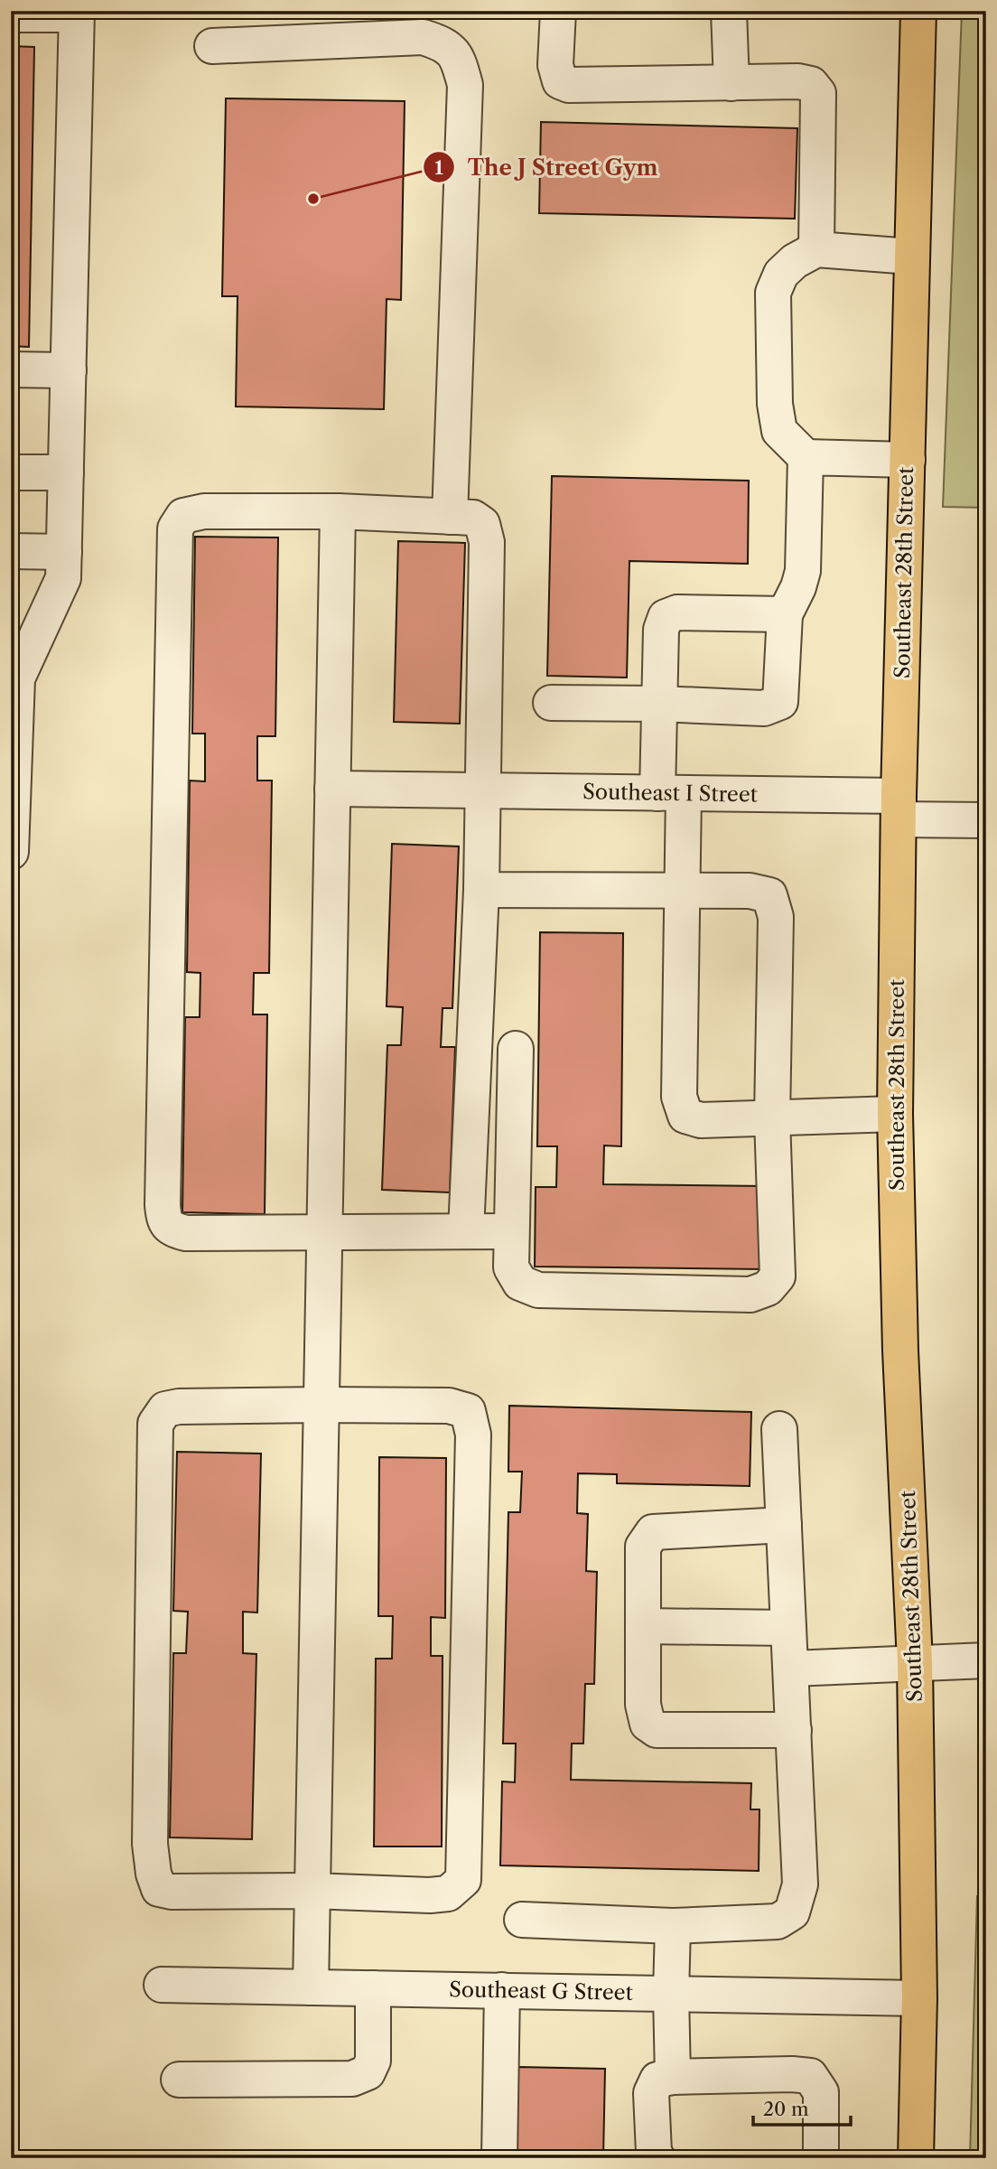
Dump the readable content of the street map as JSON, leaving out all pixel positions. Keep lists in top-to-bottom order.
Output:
{
  "streets": {
    "main road": ["Southeast 28th Street"],
    "street": ["Southeast I Street", "Southeast G Street"]
  },
  "crossings": [
    ["Southeast 28th Street", "Southeast I Street"],
    ["Southeast 28th Street", "Southeast G Street"]
  ],
  "places": ["The J Street Gym"],
  "scale_bar": "20 m"
}
